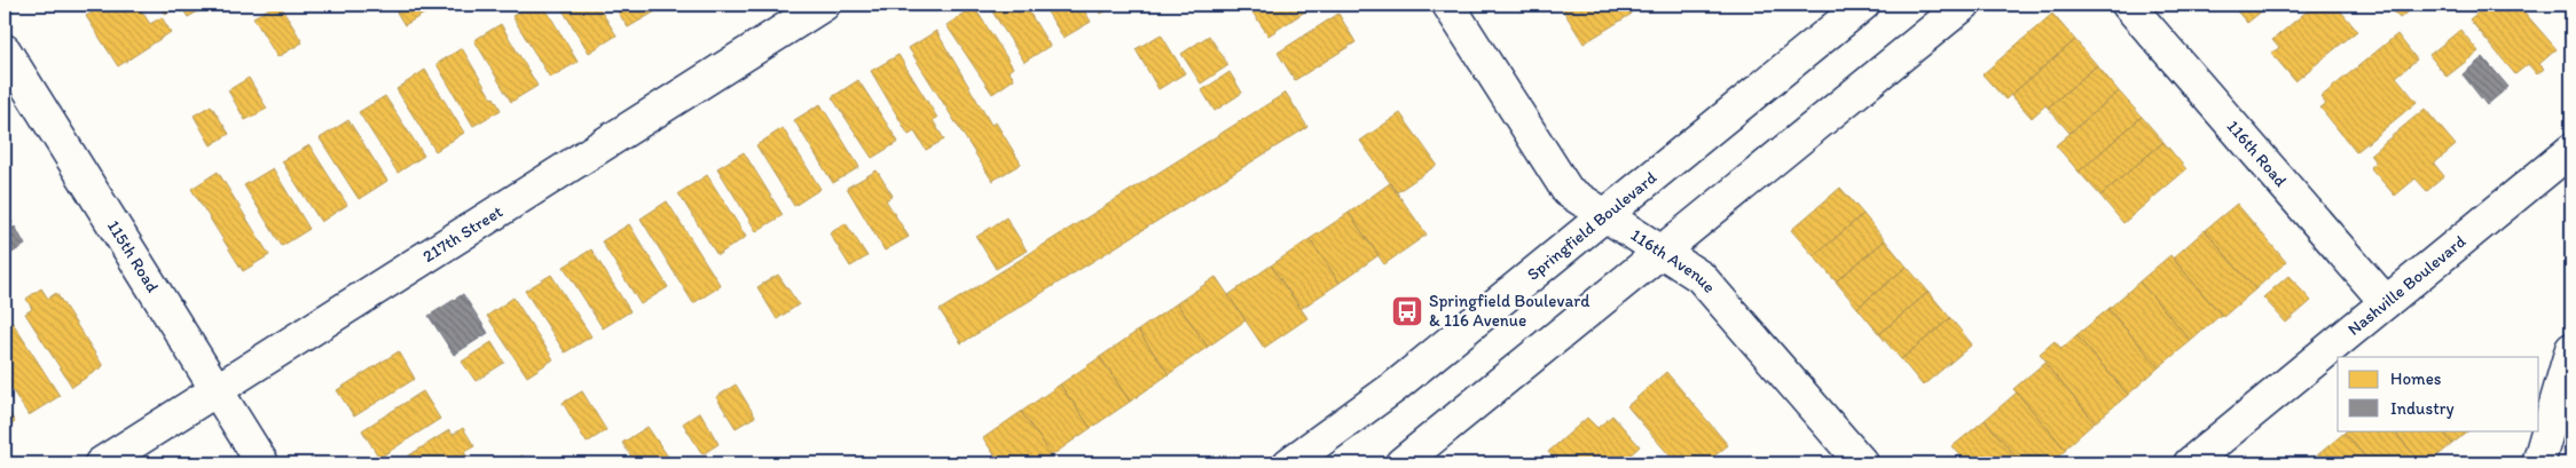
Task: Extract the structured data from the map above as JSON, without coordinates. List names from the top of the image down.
{
  "streets": {
    "street": [
      "116th Road",
      "Springfield Boulevard",
      "217th Street",
      "115th Road",
      "116th Avenue",
      "Nashville Boulevard"
    ]
  },
  "crossings": [
    ["116th Road", "Nashville Boulevard"],
    ["Springfield Boulevard", "116th Avenue"],
    ["217th Street", "115th Road"]
  ],
  "places": {
    "bus stop": ["Springfield Boulevard & 116 Avenue"]
  },
  "legend": ["Homes", "Industry"]
}
